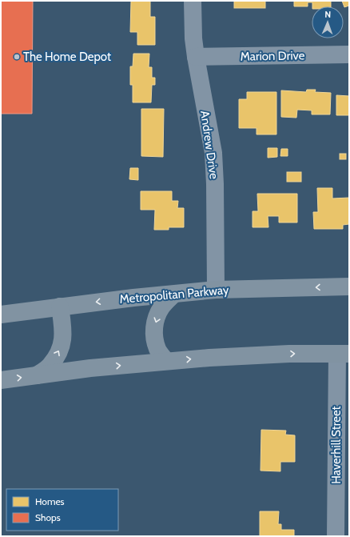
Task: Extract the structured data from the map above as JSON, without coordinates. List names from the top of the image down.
{
  "streets": {
    "main road": ["Metropolitan Parkway"],
    "street": ["Marion Drive", "Andrew Drive", "Haverhill Street"]
  },
  "crossings": [
    ["Marion Drive", "Andrew Drive"],
    ["Andrew Drive", "Metropolitan Parkway"]
  ],
  "places": ["The Home Depot"],
  "legend": ["Homes", "Shops"],
  "north": "top"
}
